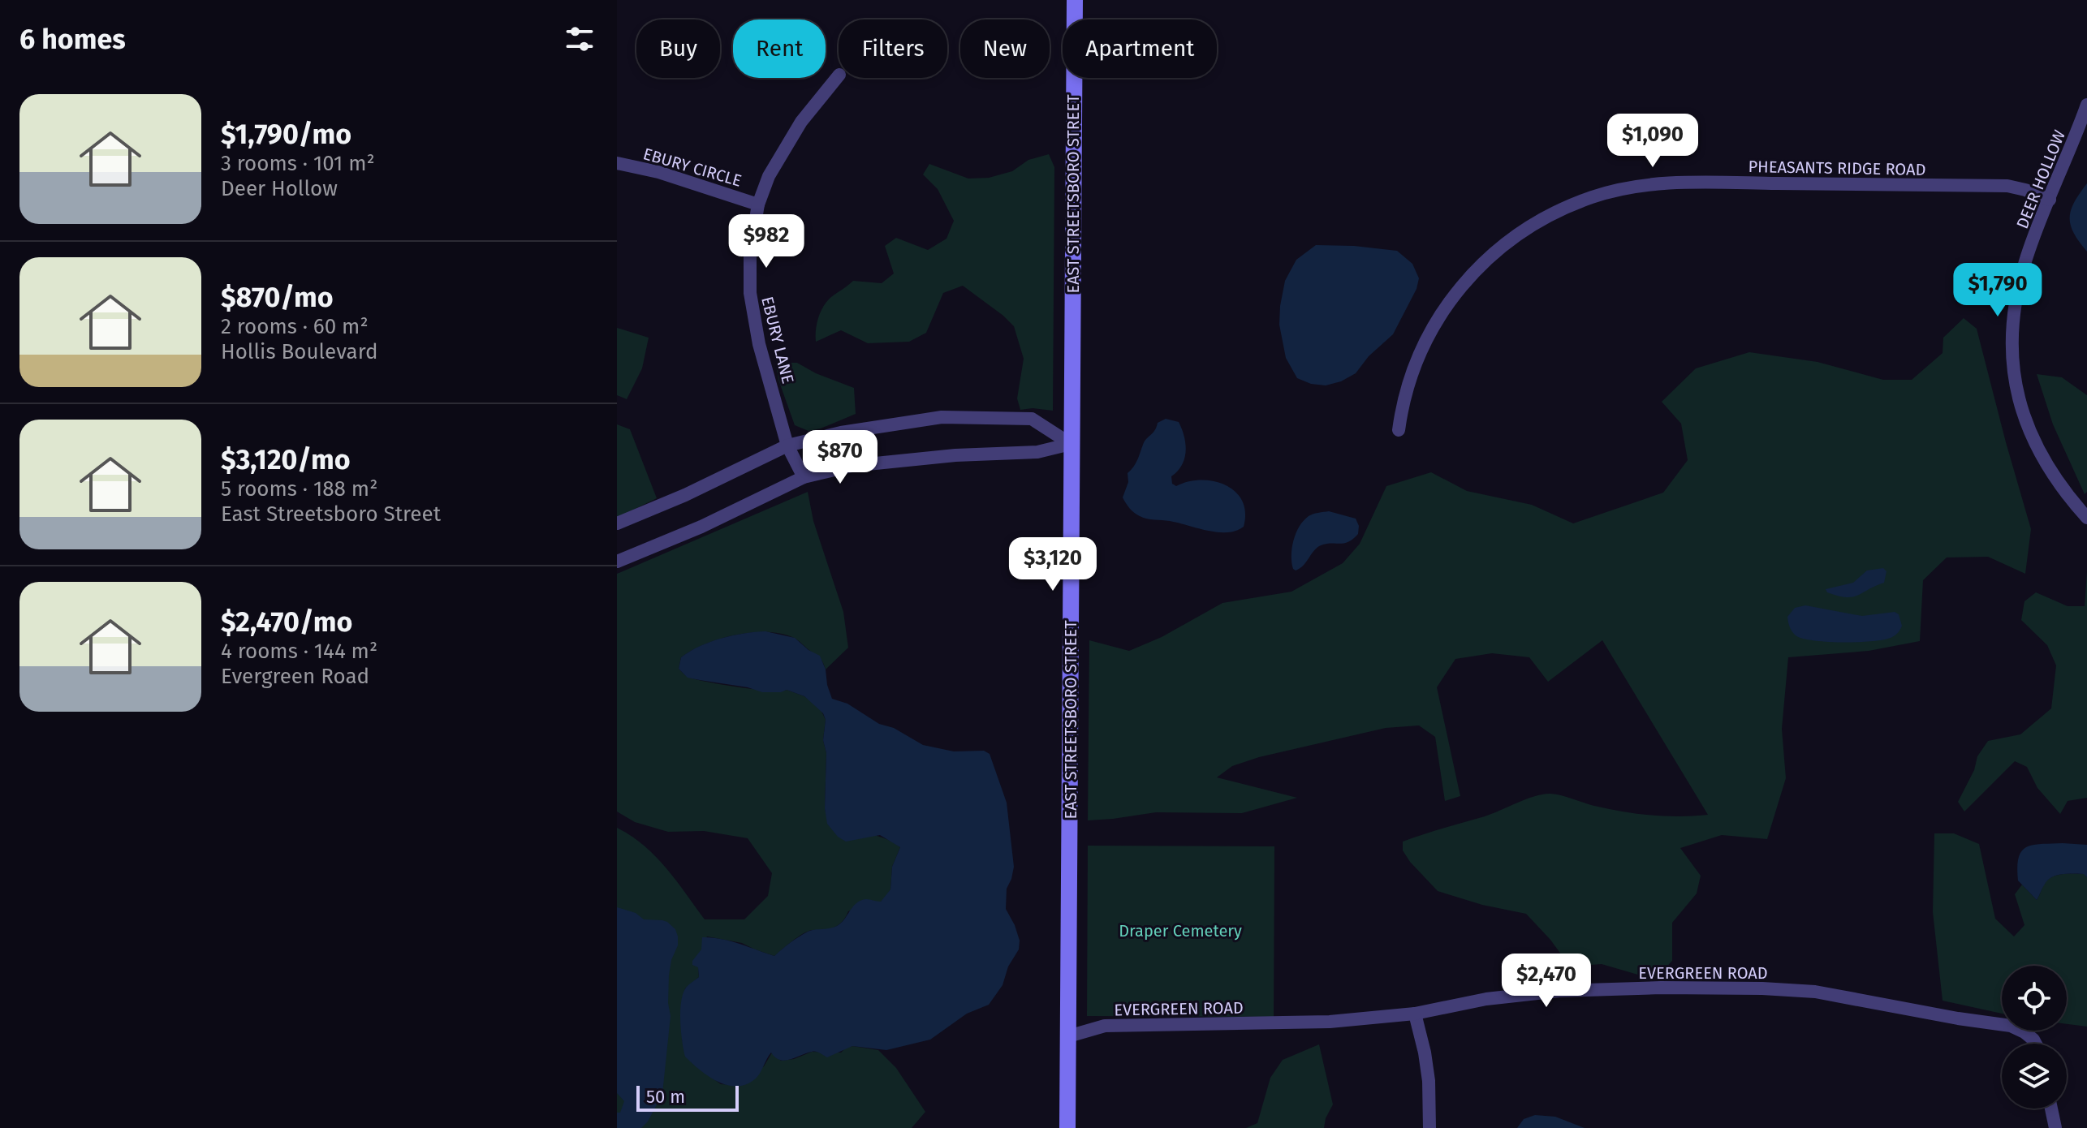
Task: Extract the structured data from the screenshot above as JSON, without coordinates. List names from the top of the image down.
{
  "streets": {
    "main road": ["EAST STREETSBORO STREET"],
    "street": [
      "EBURY CIRCLE",
      "PHEASANTS RIDGE ROAD",
      "DEER HOLLOW",
      "EBURY LANE",
      "EVERGREEN ROAD"
    ]
  },
  "crossings": [
    ["EBURY CIRCLE", "EBURY LANE"],
    ["PHEASANTS RIDGE ROAD", "DEER HOLLOW"],
    ["EAST STREETSBORO STREET", "EVERGREEN ROAD"]
  ],
  "parks": ["Draper Cemetery"],
  "scale_bar": "50 m",
  "page": {
    "heading": "6 homes",
    "chip": [
      "Buy",
      "Rent",
      "Filters",
      "New",
      "Apartment"
    ],
    "list": [
      {
        "name": "$1,790/mo",
        "note": "3 rooms · 101 m² · Deer Hollow"
      },
      {
        "name": "$870/mo",
        "note": "2 rooms · 60 m² · Hollis Boulevard"
      },
      {
        "name": "$3,120/mo",
        "note": "5 rooms · 188 m² · East Streetsboro Street"
      },
      {
        "name": "$2,470/mo",
        "note": "4 rooms · 144 m² · Evergreen Road"
      }
    ],
    "price": [
      "$1,090",
      "$982",
      "$1,790",
      "$870",
      "$3,120",
      "$2,470"
    ],
    "scale": "50 m"
  }
}
